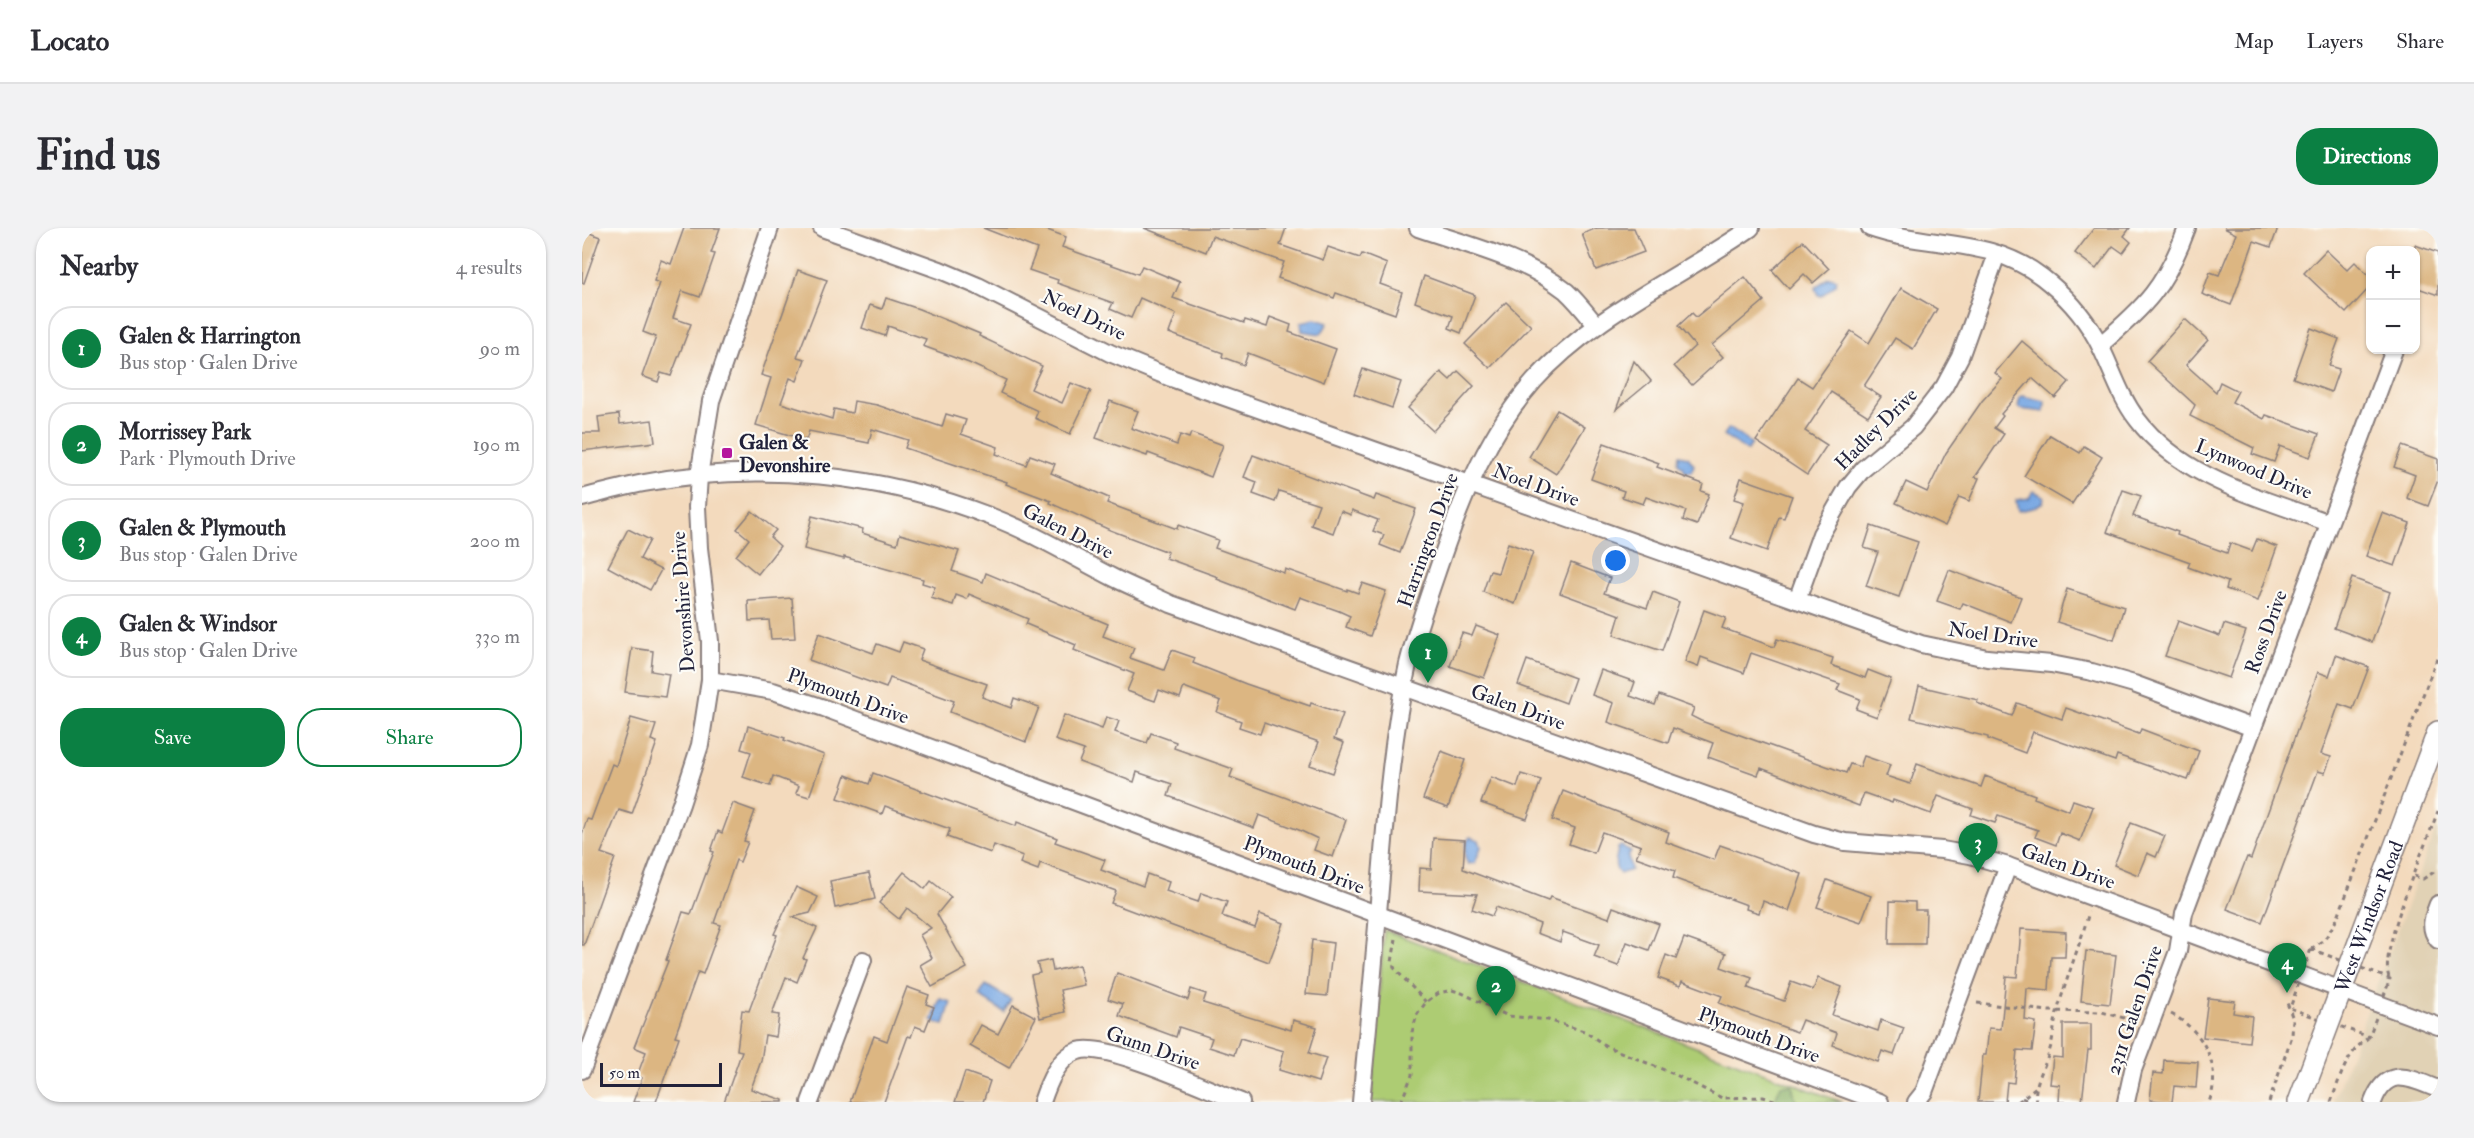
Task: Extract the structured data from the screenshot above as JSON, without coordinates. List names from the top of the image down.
{
  "streets": {
    "main road": ["West Windsor Road"],
    "street": [
      "Noel Drive",
      "Hadley Drive",
      "Lynwood Drive",
      "Galen Drive",
      "Harrington Drive",
      "Devonshire Drive",
      "Ross Drive",
      "Plymouth Drive",
      "2311 Galen Drive",
      "Gunn Drive"
    ]
  },
  "crossings": [
    ["Noel Drive", "Hadley Drive"],
    ["Noel Drive", "Harrington Drive"],
    ["Noel Drive", "Ross Drive"],
    ["Hadley Drive", "Lynwood Drive"],
    ["Lynwood Drive", "Ross Drive"],
    ["Galen Drive", "Harrington Drive"],
    ["Galen Drive", "Devonshire Drive"],
    ["Galen Drive", "Ross Drive"],
    ["Galen Drive", "West Windsor Road"],
    ["Galen Drive", "2311 Galen Drive"],
    ["Harrington Drive", "Plymouth Drive"],
    ["Devonshire Drive", "Plymouth Drive"],
    ["Ross Drive", "2311 Galen Drive"]
  ],
  "places": {
    "transit": ["Galen & Devonshire"]
  },
  "scale_bar": "50 m",
  "page": {
    "header": "Locato",
    "nav": ["Map", "Layers", "Share"],
    "buttons": [
      "Directions",
      ["Save", "Share"]
    ],
    "title": "Find us",
    "heading": ["Nearby", "4 results"],
    "map_buttons": ["+", "−"],
    "list": [
      {
        "mark": "1",
        "name": "Galen & Harrington",
        "note": "Bus stop · Galen Drive",
        "value": "90 m"
      },
      {
        "mark": "2",
        "name": "Morrissey Park",
        "note": "Park · Plymouth Drive",
        "value": "190 m"
      },
      {
        "mark": "3",
        "name": "Galen & Plymouth",
        "note": "Bus stop · Galen Drive",
        "value": "200 m"
      },
      {
        "mark": "4",
        "name": "Galen & Windsor",
        "note": "Bus stop · Galen Drive",
        "value": "330 m"
      }
    ],
    "pins": [
      "1",
      "3",
      "4",
      "2"
    ],
    "scale": "50 m"
  }
}
